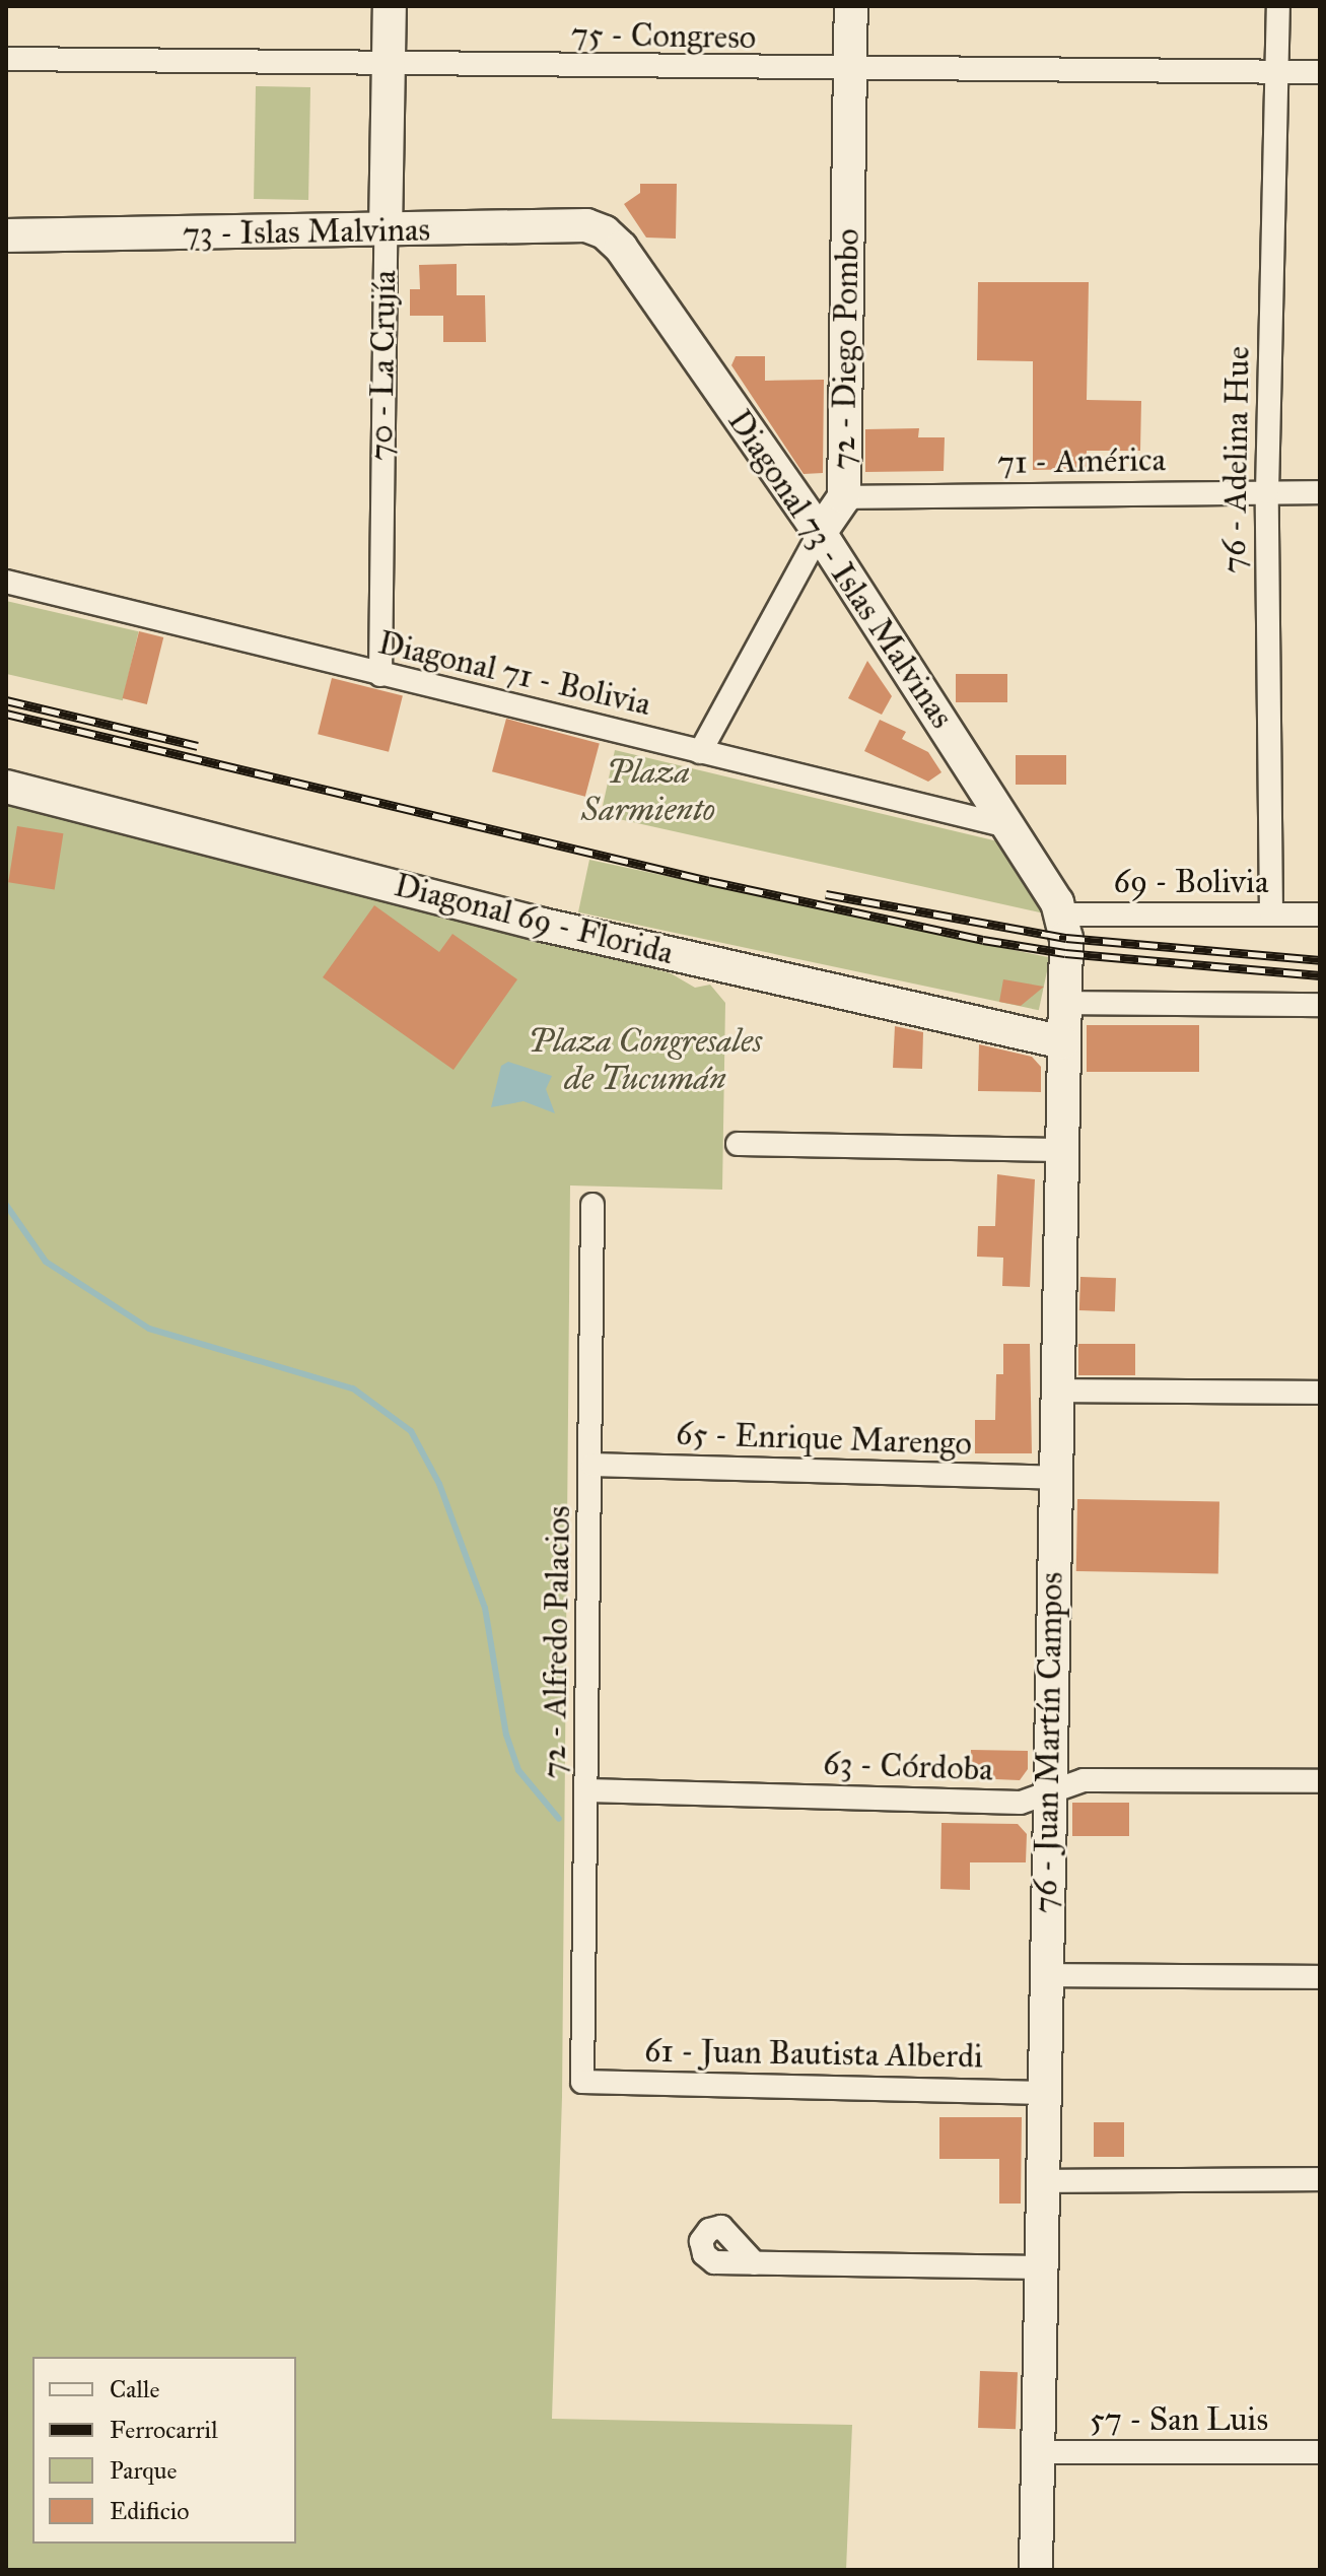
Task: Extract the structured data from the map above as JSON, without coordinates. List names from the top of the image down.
{
  "streets": {
    "main road": [
      "73 - Islas Malvinas",
      "72 - Diego Pombo",
      "70 - La Crujía",
      "Diagonal 73 - Islas Malvinas",
      "Diagonal 69 - Florida",
      "76 - Juan Martín Campos"
    ],
    "street": [
      "75 - Congreso",
      "76 - Adelina Hue",
      "71 - América",
      "Diagonal 71 - Bolivia",
      "69 - Bolivia",
      "65 - Enrique Marengo",
      "72 - Alfredo Palacios",
      "63 - Córdoba",
      "61 - Juan Bautista Alberdi",
      "57 - San Luis"
    ]
  },
  "crossings": [
    ["75 - Congreso", "72 - Diego Pombo"],
    ["75 - Congreso", "70 - La Crujía"],
    ["75 - Congreso", "76 - Adelina Hue"],
    ["73 - Islas Malvinas", "70 - La Crujía"],
    ["73 - Islas Malvinas", "Diagonal 73 - Islas Malvinas"],
    ["72 - Diego Pombo", "71 - América"],
    ["72 - Diego Pombo", "Diagonal 73 - Islas Malvinas"],
    ["72 - Diego Pombo", "Diagonal 71 - Bolivia"],
    ["70 - La Crujía", "Diagonal 71 - Bolivia"],
    ["76 - Adelina Hue", "71 - América"],
    ["76 - Adelina Hue", "69 - Bolivia"],
    ["Diagonal 73 - Islas Malvinas", "Diagonal 71 - Bolivia"],
    ["Diagonal 73 - Islas Malvinas", "69 - Bolivia"],
    ["Diagonal 73 - Islas Malvinas", "76 - Juan Martín Campos"],
    ["69 - Bolivia", "76 - Juan Martín Campos"],
    ["Diagonal 69 - Florida", "76 - Juan Martín Campos"],
    ["65 - Enrique Marengo", "72 - Alfredo Palacios"],
    ["65 - Enrique Marengo", "76 - Juan Martín Campos"],
    ["72 - Alfredo Palacios", "63 - Córdoba"],
    ["72 - Alfredo Palacios", "61 - Juan Bautista Alberdi"],
    ["76 - Juan Martín Campos", "63 - Córdoba"],
    ["76 - Juan Martín Campos", "61 - Juan Bautista Alberdi"],
    ["76 - Juan Martín Campos", "57 - San Luis"]
  ],
  "parks": ["Plaza Sarmiento", "Plaza Congresales de Tucumán"],
  "legend": [
    "Calle",
    "Ferrocarril",
    "Parque",
    "Edificio"
  ]
}
